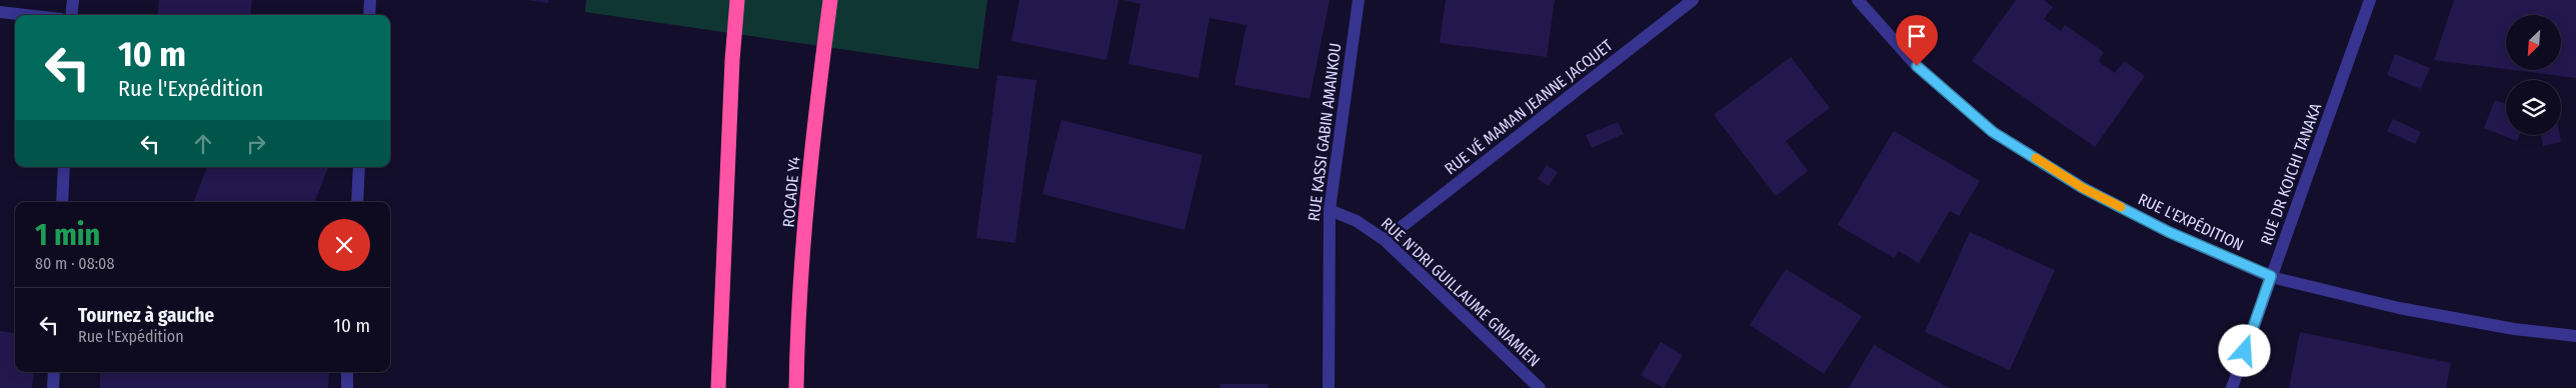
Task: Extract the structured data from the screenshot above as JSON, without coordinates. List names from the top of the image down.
{
  "streets": {
    "highway": ["ROCADE Y4"],
    "street": [
      "RUE VÉ MAMAN JEANNE JACQUET",
      "RUE KASSI GABIN AMANKOU",
      "RUE DR KOICHI TANAKA",
      "RUE L'EXPÉDITION",
      "RUE N'DRI GUILLAUME GNIAMIEN"
    ]
  },
  "crossings": [
    ["RUE VÉ MAMAN JEANNE JACQUET", "RUE N'DRI GUILLAUME GNIAMIEN"],
    ["RUE KASSI GABIN AMANKOU", "RUE N'DRI GUILLAUME GNIAMIEN"],
    ["RUE DR KOICHI TANAKA", "RUE L'EXPÉDITION"]
  ],
  "north": "bottom left",
  "page": {
    "turn": ["10 m", "Rue l'Expédition"],
    "heading": ["1 min", "80 m · 08:08"],
    "list": [
      {
        "name": "Tournez à gauche",
        "note": "Rue l'Expédition",
        "value": "10 m"
      }
    ]
  }
}
